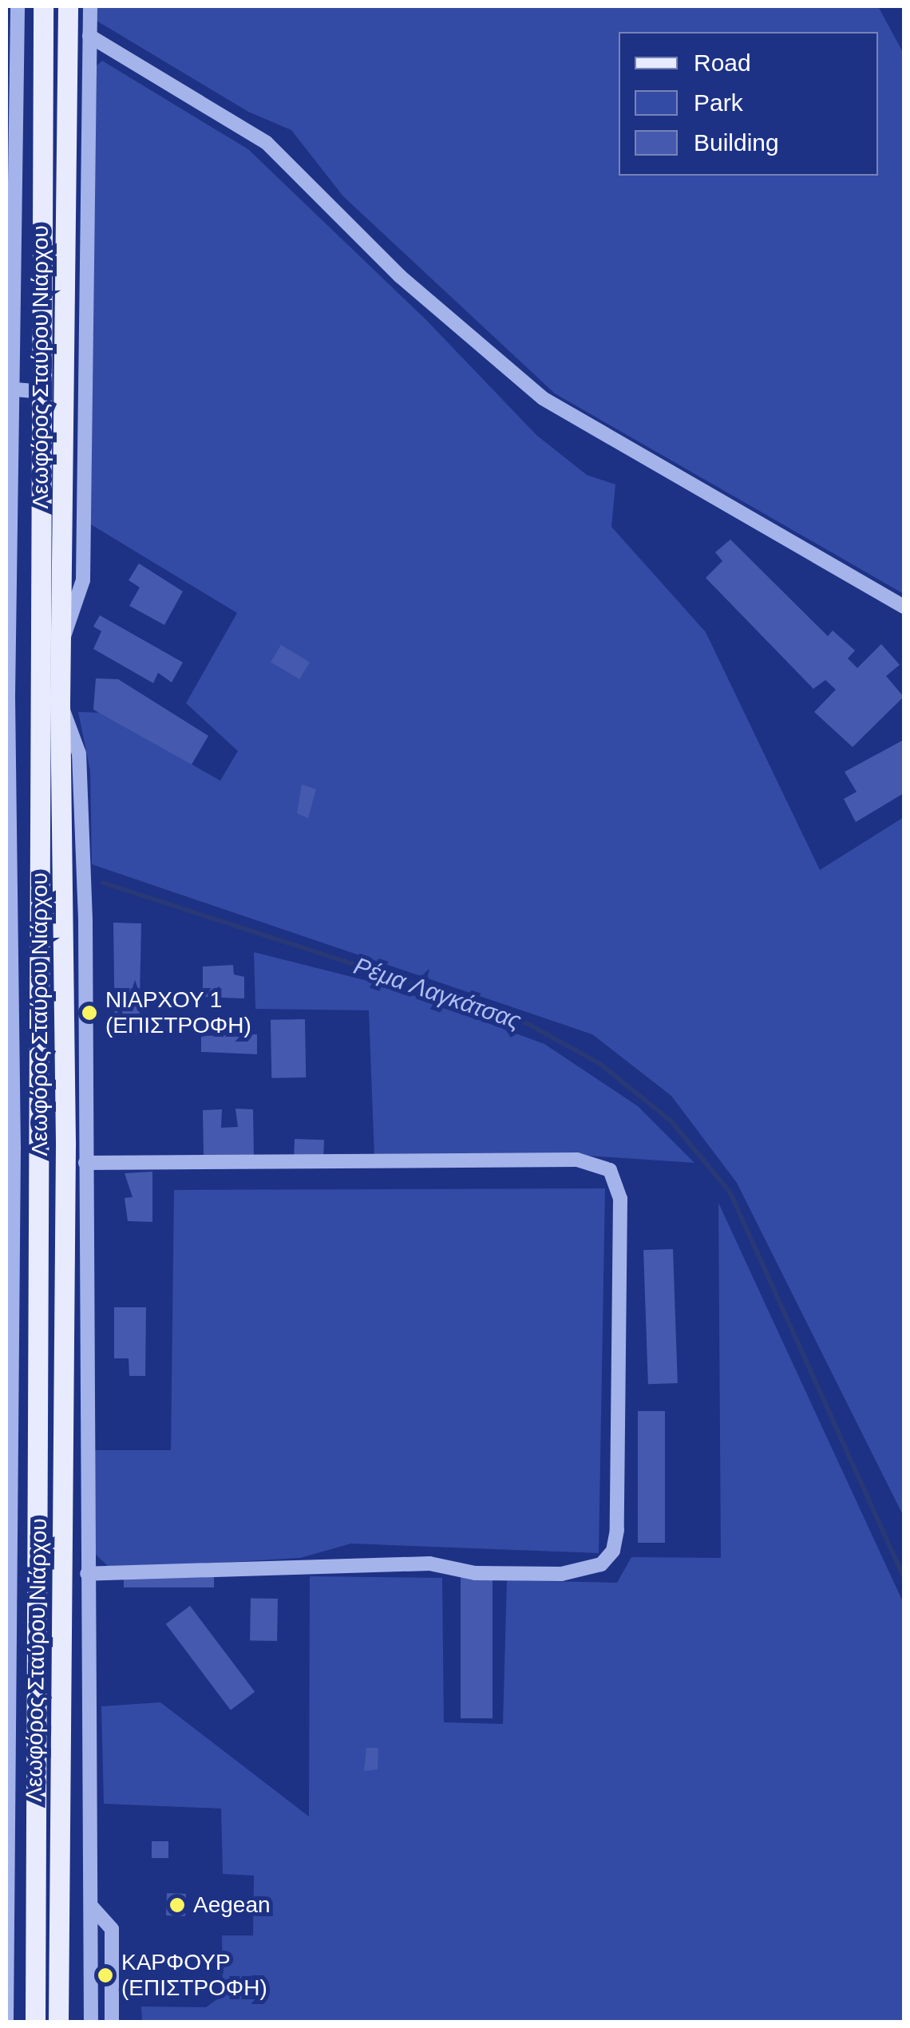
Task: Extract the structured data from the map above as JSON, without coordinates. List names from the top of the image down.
{
  "streets": {
    "main road": ["Λεωφόρος Σταύρου Νιάρχου"]
  },
  "water": ["Ρέμα Λαγκάτσας"],
  "places": ["ΝΙΑΡΧΟΥ 1 (ΕΠΙΣΤΡΟΦΗ)", "Aegean", "ΚΑΡΦΟΥΡ (ΕΠΙΣΤΡΟΦΗ)"],
  "legend": ["Road", "Park", "Building"]
}
